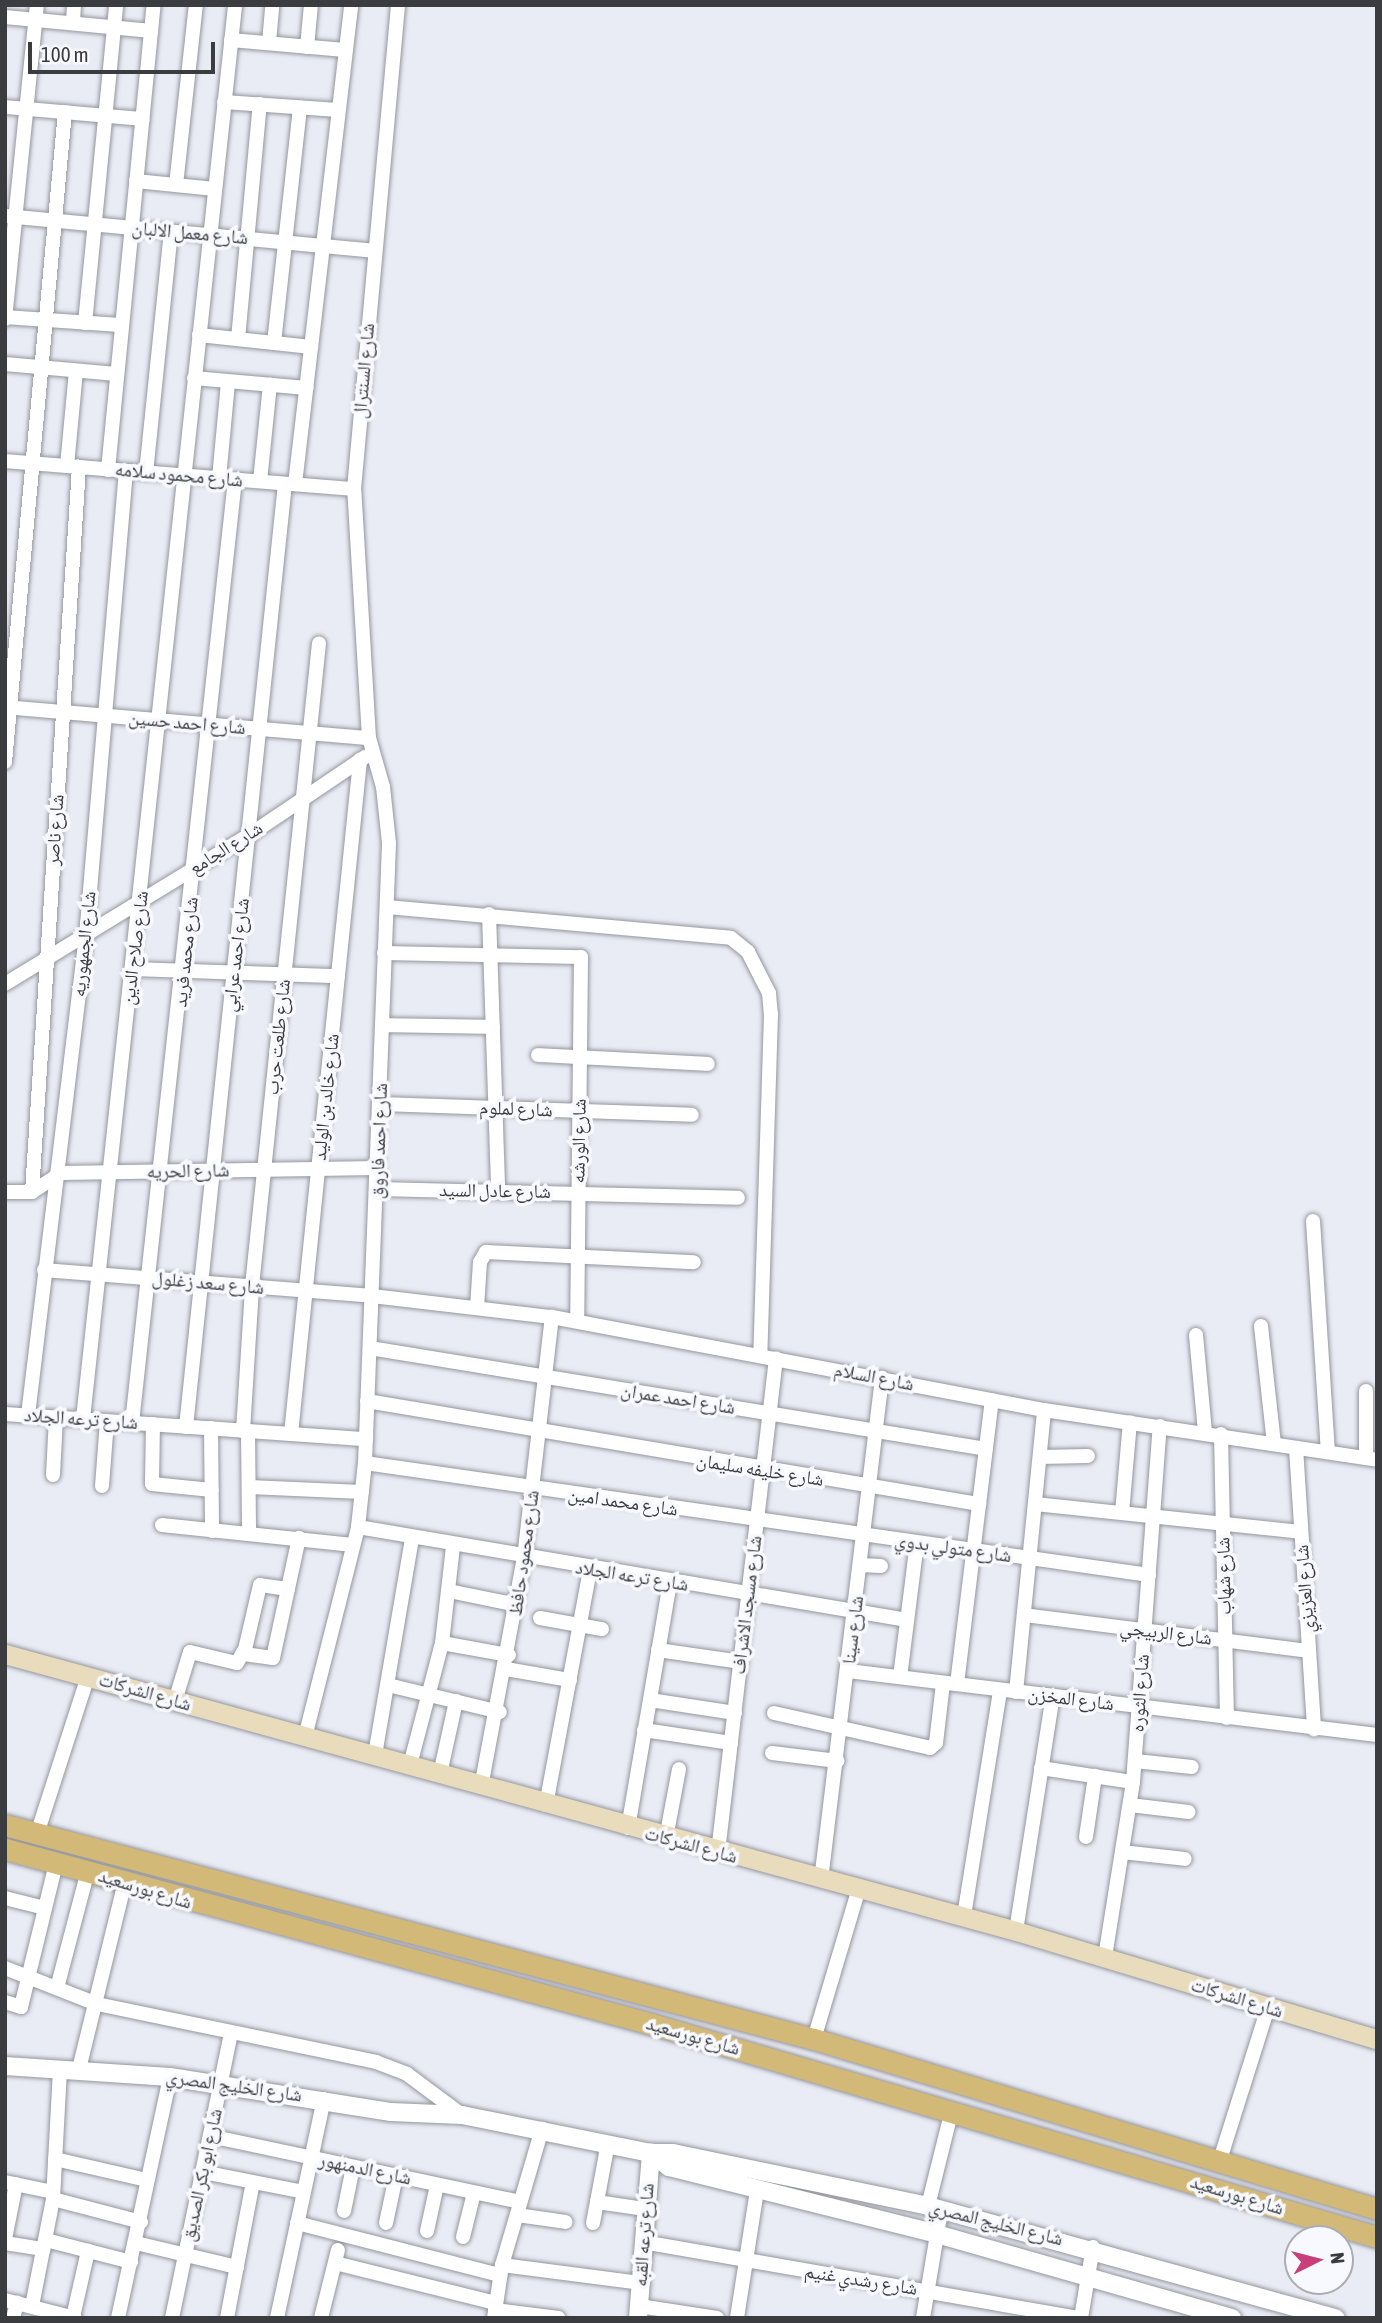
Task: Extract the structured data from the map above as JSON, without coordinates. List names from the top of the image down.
{
  "streets": {
    "main road": ["شارع الشركات", "شارع بورسعيد"],
    "street": [
      "شارع معمل الالبان",
      "شارع السنترال",
      "شارع محمود سلامه",
      "شارع احمد حسين",
      "شارع ناصر",
      "شارع الجامع",
      "شارع الجمهوريه",
      "شارع صلاح الدين",
      "شارع محمد فريد",
      "شارع احمد عرابي",
      "شارع طلعت حرب",
      "شارع خالد بن الوليد",
      "شارع لملوم",
      "شارع احمد فاروق",
      "شارع الورشه",
      "شارع الحريه",
      "شارع عادل السيد",
      "شارع سعد زغلول",
      "شارع السلام",
      "شارع احمد عمران",
      "شارع ترعه الجلاد",
      "شارع خليفه سليمان",
      "شارع محمد امين",
      "شارع متولي بدوي",
      "شارع محمود حافظ",
      "شارع شهاب",
      "شارع العزيزي",
      "شارع مسجد الاشراف",
      "شارع سينا",
      "شارع الربيجي",
      "شارع الثوره",
      "شارع المخزن",
      "شارع الخليج المصري",
      "شارع الدمنهور",
      "شارع ابو بكر الصديق",
      "شارع ترعه القبه",
      "شارع رشدي غنيم"
    ]
  },
  "crossings": [
    ["شارع معمل الالبان", "شارع السنترال"],
    ["شارع معمل الالبان", "شارع صلاح الدين"],
    ["شارع معمل الالبان", "شارع احمد عرابي"],
    ["شارع السنترال", "شارع محمود سلامه"],
    ["شارع السنترال", "شارع احمد حسين"],
    ["شارع السنترال", "شارع الجامع"],
    ["شارع السنترال", "شارع احمد فاروق"],
    ["شارع محمود سلامه", "شارع ناصر"],
    ["شارع محمود سلامه", "شارع الجمهوريه"],
    ["شارع محمود سلامه", "شارع صلاح الدين"],
    ["شارع محمود سلامه", "شارع محمد فريد"],
    ["شارع محمود سلامه", "شارع احمد عرابي"],
    ["شارع احمد حسين", "شارع ناصر"],
    ["شارع احمد حسين", "شارع الجامع"],
    ["شارع احمد حسين", "شارع الجمهوريه"],
    ["شارع احمد حسين", "شارع صلاح الدين"],
    ["شارع احمد حسين", "شارع محمد فريد"],
    ["شارع احمد حسين", "شارع احمد عرابي"],
    ["شارع احمد حسين", "شارع طلعت حرب"],
    ["شارع احمد حسين", "شارع احمد فاروق"],
    ["شارع ناصر", "شارع الجامع"],
    ["شارع الجامع", "شارع الجمهوريه"],
    ["شارع الجامع", "شارع صلاح الدين"],
    ["شارع الجامع", "شارع محمد فريد"],
    ["شارع الجامع", "شارع احمد عرابي"],
    ["شارع الجامع", "شارع طلعت حرب"],
    ["شارع الجامع", "شارع خالد بن الوليد"],
    ["شارع الجامع", "شارع احمد فاروق"],
    ["شارع الجمهوريه", "شارع الحريه"],
    ["شارع الجمهوريه", "شارع سعد زغلول"],
    ["شارع الجمهوريه", "شارع ترعه الجلاد"],
    ["شارع صلاح الدين", "شارع الحريه"],
    ["شارع صلاح الدين", "شارع سعد زغلول"],
    ["شارع صلاح الدين", "شارع ترعه الجلاد"],
    ["شارع محمد فريد", "شارع الحريه"],
    ["شارع محمد فريد", "شارع سعد زغلول"],
    ["شارع محمد فريد", "شارع ترعه الجلاد"],
    ["شارع احمد عرابي", "شارع الحريه"],
    ["شارع احمد عرابي", "شارع سعد زغلول"],
    ["شارع احمد عرابي", "شارع ترعه الجلاد"],
    ["شارع طلعت حرب", "شارع الحريه"],
    ["شارع طلعت حرب", "شارع سعد زغلول"],
    ["شارع طلعت حرب", "شارع ترعه الجلاد"],
    ["شارع خالد بن الوليد", "شارع الحريه"],
    ["شارع خالد بن الوليد", "شارع سعد زغلول"],
    ["شارع خالد بن الوليد", "شارع ترعه الجلاد"],
    ["شارع لملوم", "شارع احمد فاروق"],
    ["شارع لملوم", "شارع الورشه"],
    ["شارع احمد فاروق", "شارع الحريه"],
    ["شارع احمد فاروق", "شارع عادل السيد"],
    ["شارع احمد فاروق", "شارع سعد زغلول"],
    ["شارع احمد فاروق", "شارع السلام"],
    ["شارع احمد فاروق", "شارع احمد عمران"],
    ["شارع احمد فاروق", "شارع ترعه الجلاد"],
    ["شارع احمد فاروق", "شارع خليفه سليمان"],
    ["شارع احمد فاروق", "شارع محمد امين"],
    ["شارع احمد فاروق", "شارع الشركات"],
    ["شارع الورشه", "شارع عادل السيد"],
    ["شارع الورشه", "شارع السلام"],
    ["شارع سعد زغلول", "شارع السلام"],
    ["شارع السلام", "شارع محمود حافظ"],
    ["شارع السلام", "شارع شهاب"],
    ["شارع السلام", "شارع العزيزي"],
    ["شارع السلام", "شارع مسجد الاشراف"],
    ["شارع السلام", "شارع سينا"],
    ["شارع السلام", "شارع الثوره"],
    ["شارع احمد عمران", "شارع محمود حافظ"],
    ["شارع احمد عمران", "شارع مسجد الاشراف"],
    ["شارع احمد عمران", "شارع سينا"],
    ["شارع ترعه الجلاد", "شارع محمود حافظ"],
    ["شارع ترعه الجلاد", "شارع مسجد الاشراف"],
    ["شارع ترعه الجلاد", "شارع سينا"],
    ["شارع خليفه سليمان", "شارع محمود حافظ"],
    ["شارع خليفه سليمان", "شارع مسجد الاشراف"],
    ["شارع خليفه سليمان", "شارع سينا"],
    ["شارع محمد امين", "شارع متولي بدوي"],
    ["شارع محمد امين", "شارع محمود حافظ"],
    ["شارع محمد امين", "شارع مسجد الاشراف"],
    ["شارع متولي بدوي", "شارع مسجد الاشراف"],
    ["شارع متولي بدوي", "شارع سينا"],
    ["شارع متولي بدوي", "شارع الثوره"],
    ["شارع محمود حافظ", "شارع الشركات"],
    ["شارع شهاب", "شارع الربيجي"],
    ["شارع شهاب", "شارع المخزن"],
    ["شارع العزيزي", "شارع الربيجي"],
    ["شارع العزيزي", "شارع المخزن"],
    ["شارع مسجد الاشراف", "شارع الشركات"],
    ["شارع سينا", "شارع الشركات"],
    ["شارع سينا", "شارع المخزن"],
    ["شارع الربيجي", "شارع الثوره"],
    ["شارع الشركات", "شارع الثوره"],
    ["شارع الثوره", "شارع المخزن"],
    ["شارع الخليج المصري", "شارع ابو بكر الصديق"],
    ["شارع الخليج المصري", "شارع ترعه القبه"],
    ["شارع الدمنهور", "شارع ابو بكر الصديق"],
    ["شارع ترعه القبه", "شارع رشدي غنيم"]
  ],
  "scale_bar": "100 m",
  "north": "right"
}
